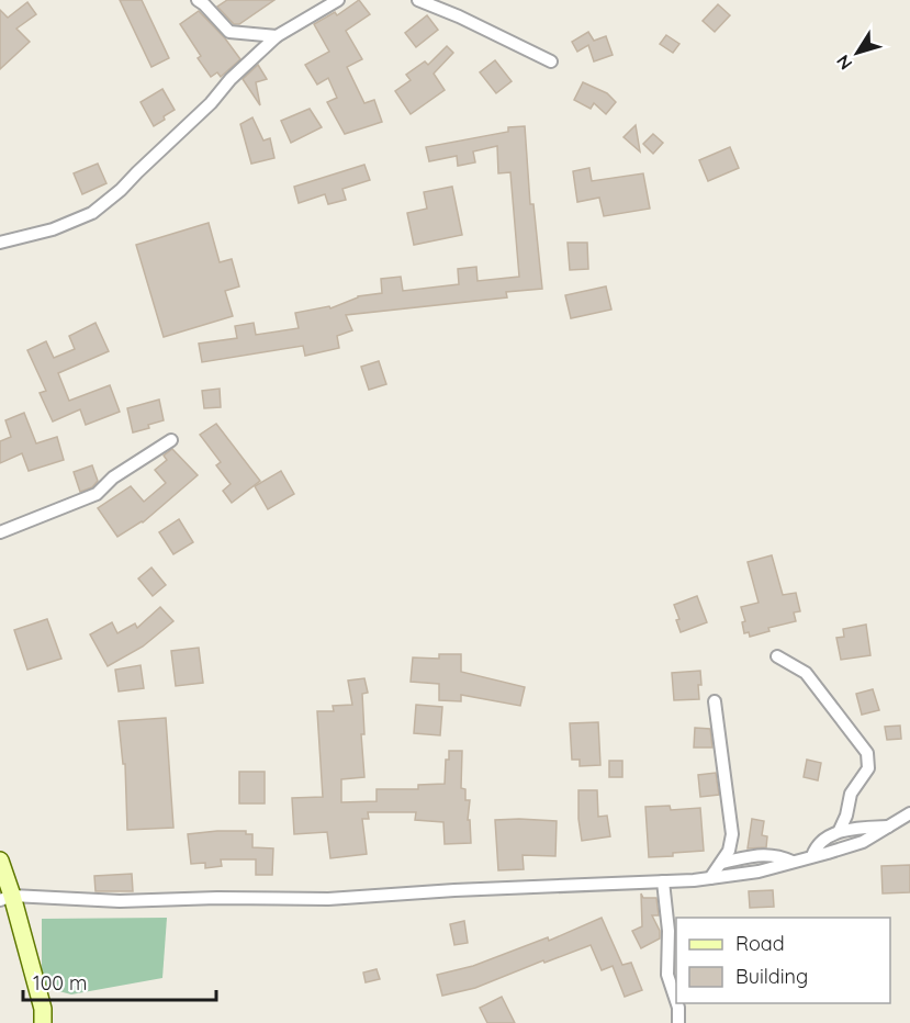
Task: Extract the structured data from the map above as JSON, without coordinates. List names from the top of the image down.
{
  "legend": ["Road", "Building"],
  "scale_bar": "100 m",
  "north": "bottom left"
}
